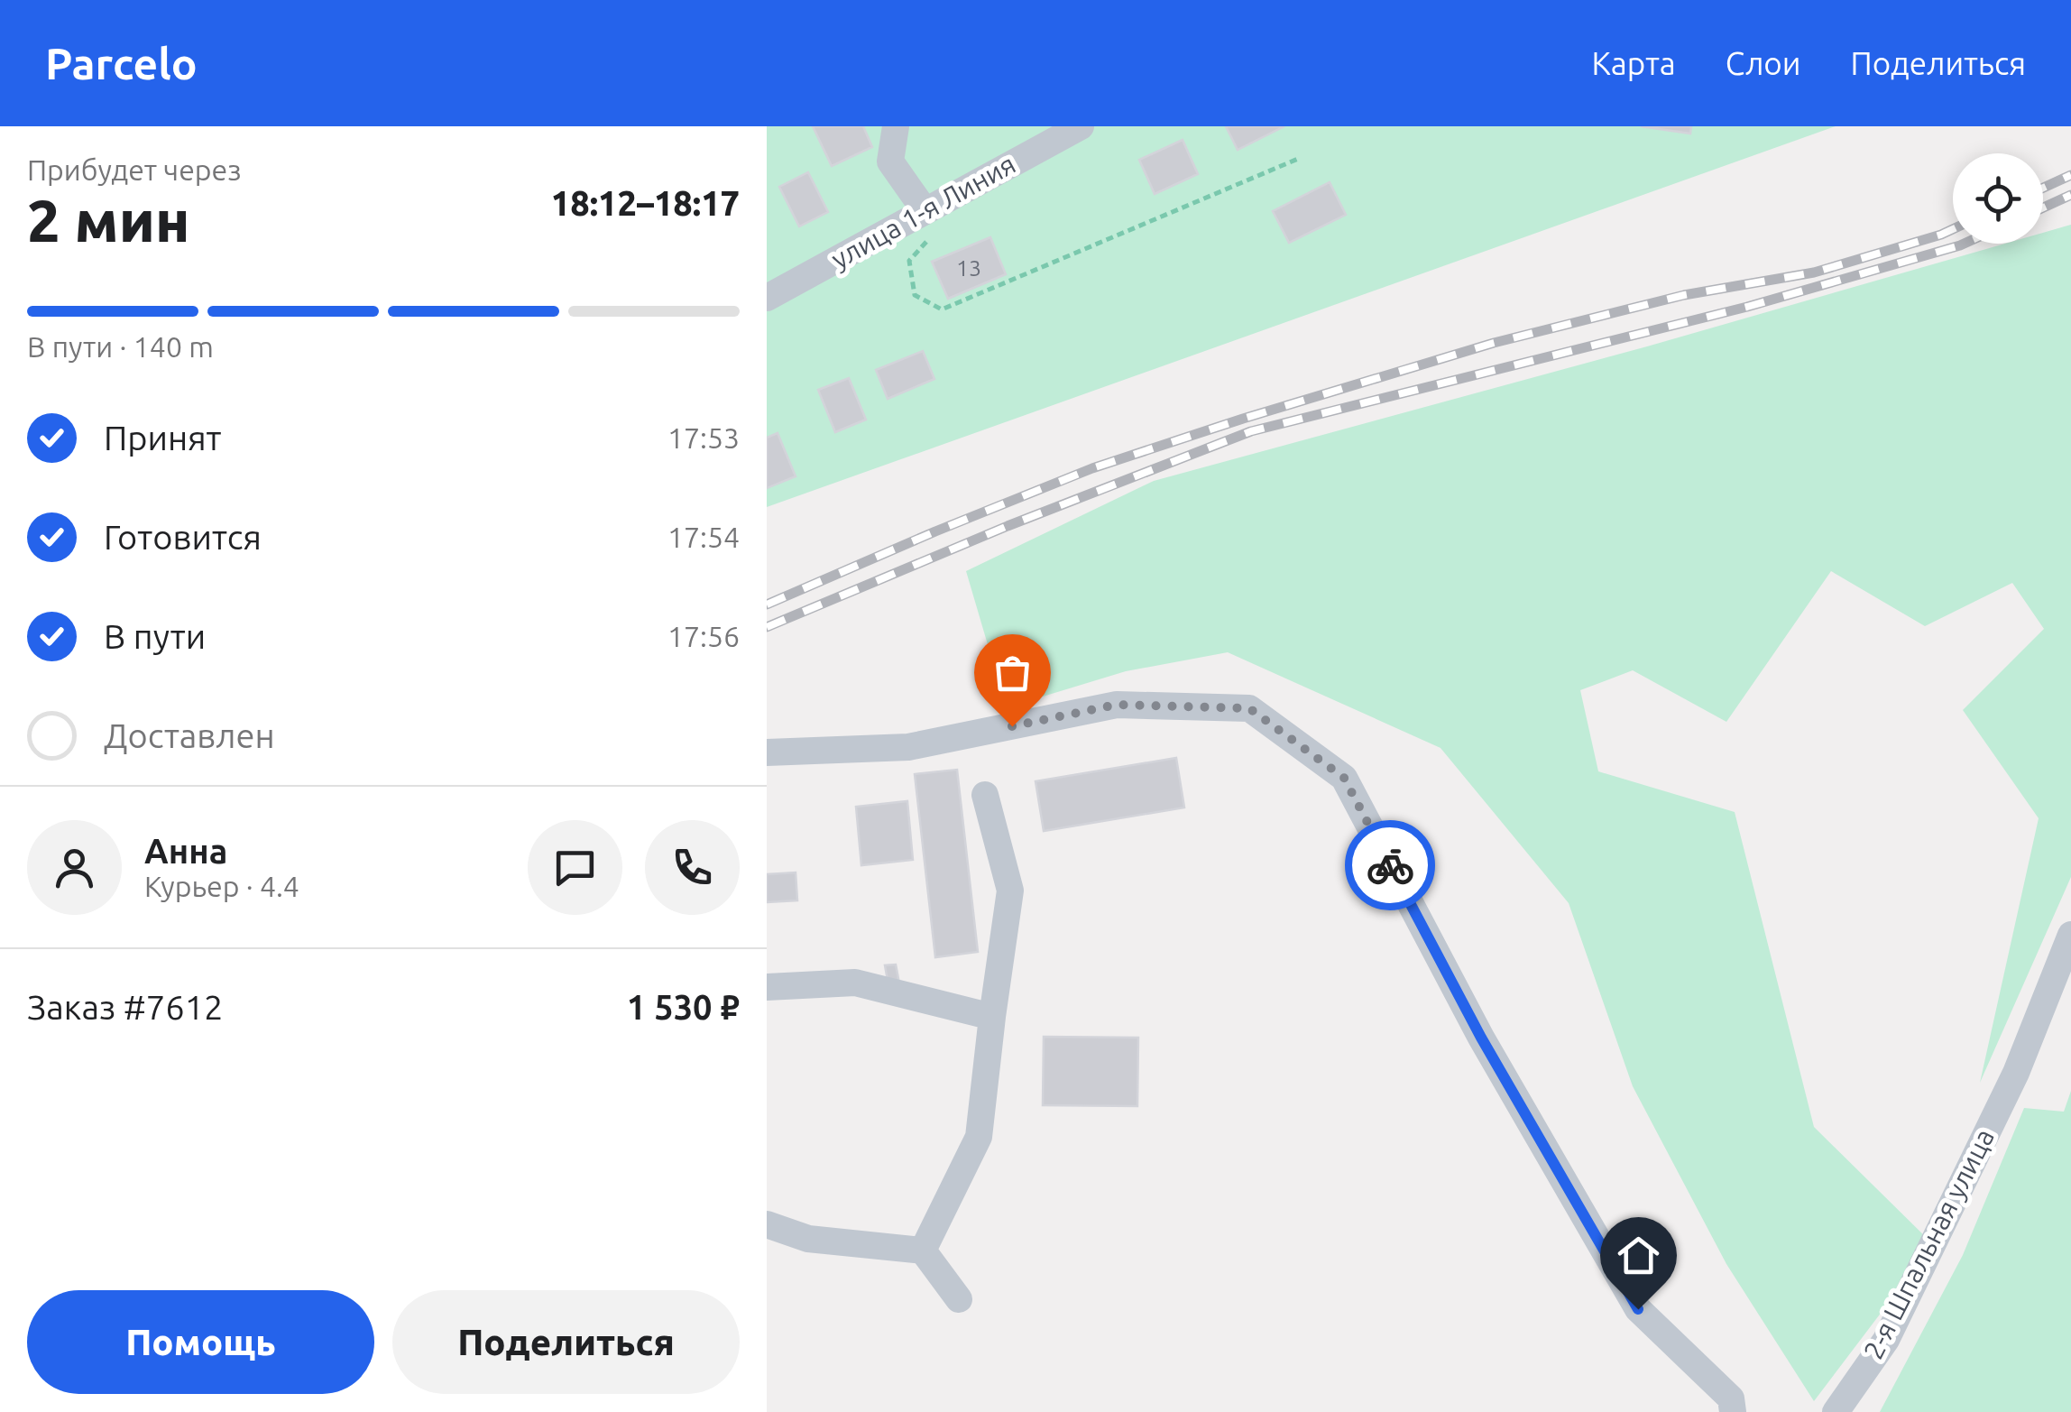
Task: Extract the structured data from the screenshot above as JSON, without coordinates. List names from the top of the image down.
{
  "streets": {
    "street": ["улица 1-я Линия", "2-я Шпальная улица"]
  },
  "house_numbers": ["13"],
  "page": {
    "header": "Parcelo",
    "nav": ["Карта", "Слои", "Поделиться"],
    "heading": ["2 мин", "Прибудет через", "18:12–18:17"],
    "panel": [
      "Анна",
      "Курьер · 4.4",
      "Заказ #7612",
      "1 530 ₽"
    ],
    "bar": "В пути · 140 m",
    "list": [
      ["Принят", "17:53"],
      ["Готовится", "17:54"],
      ["В пути", "17:56"],
      "Доставлен"
    ],
    "buttons": ["Помощь", "Поделиться"]
  }
}
